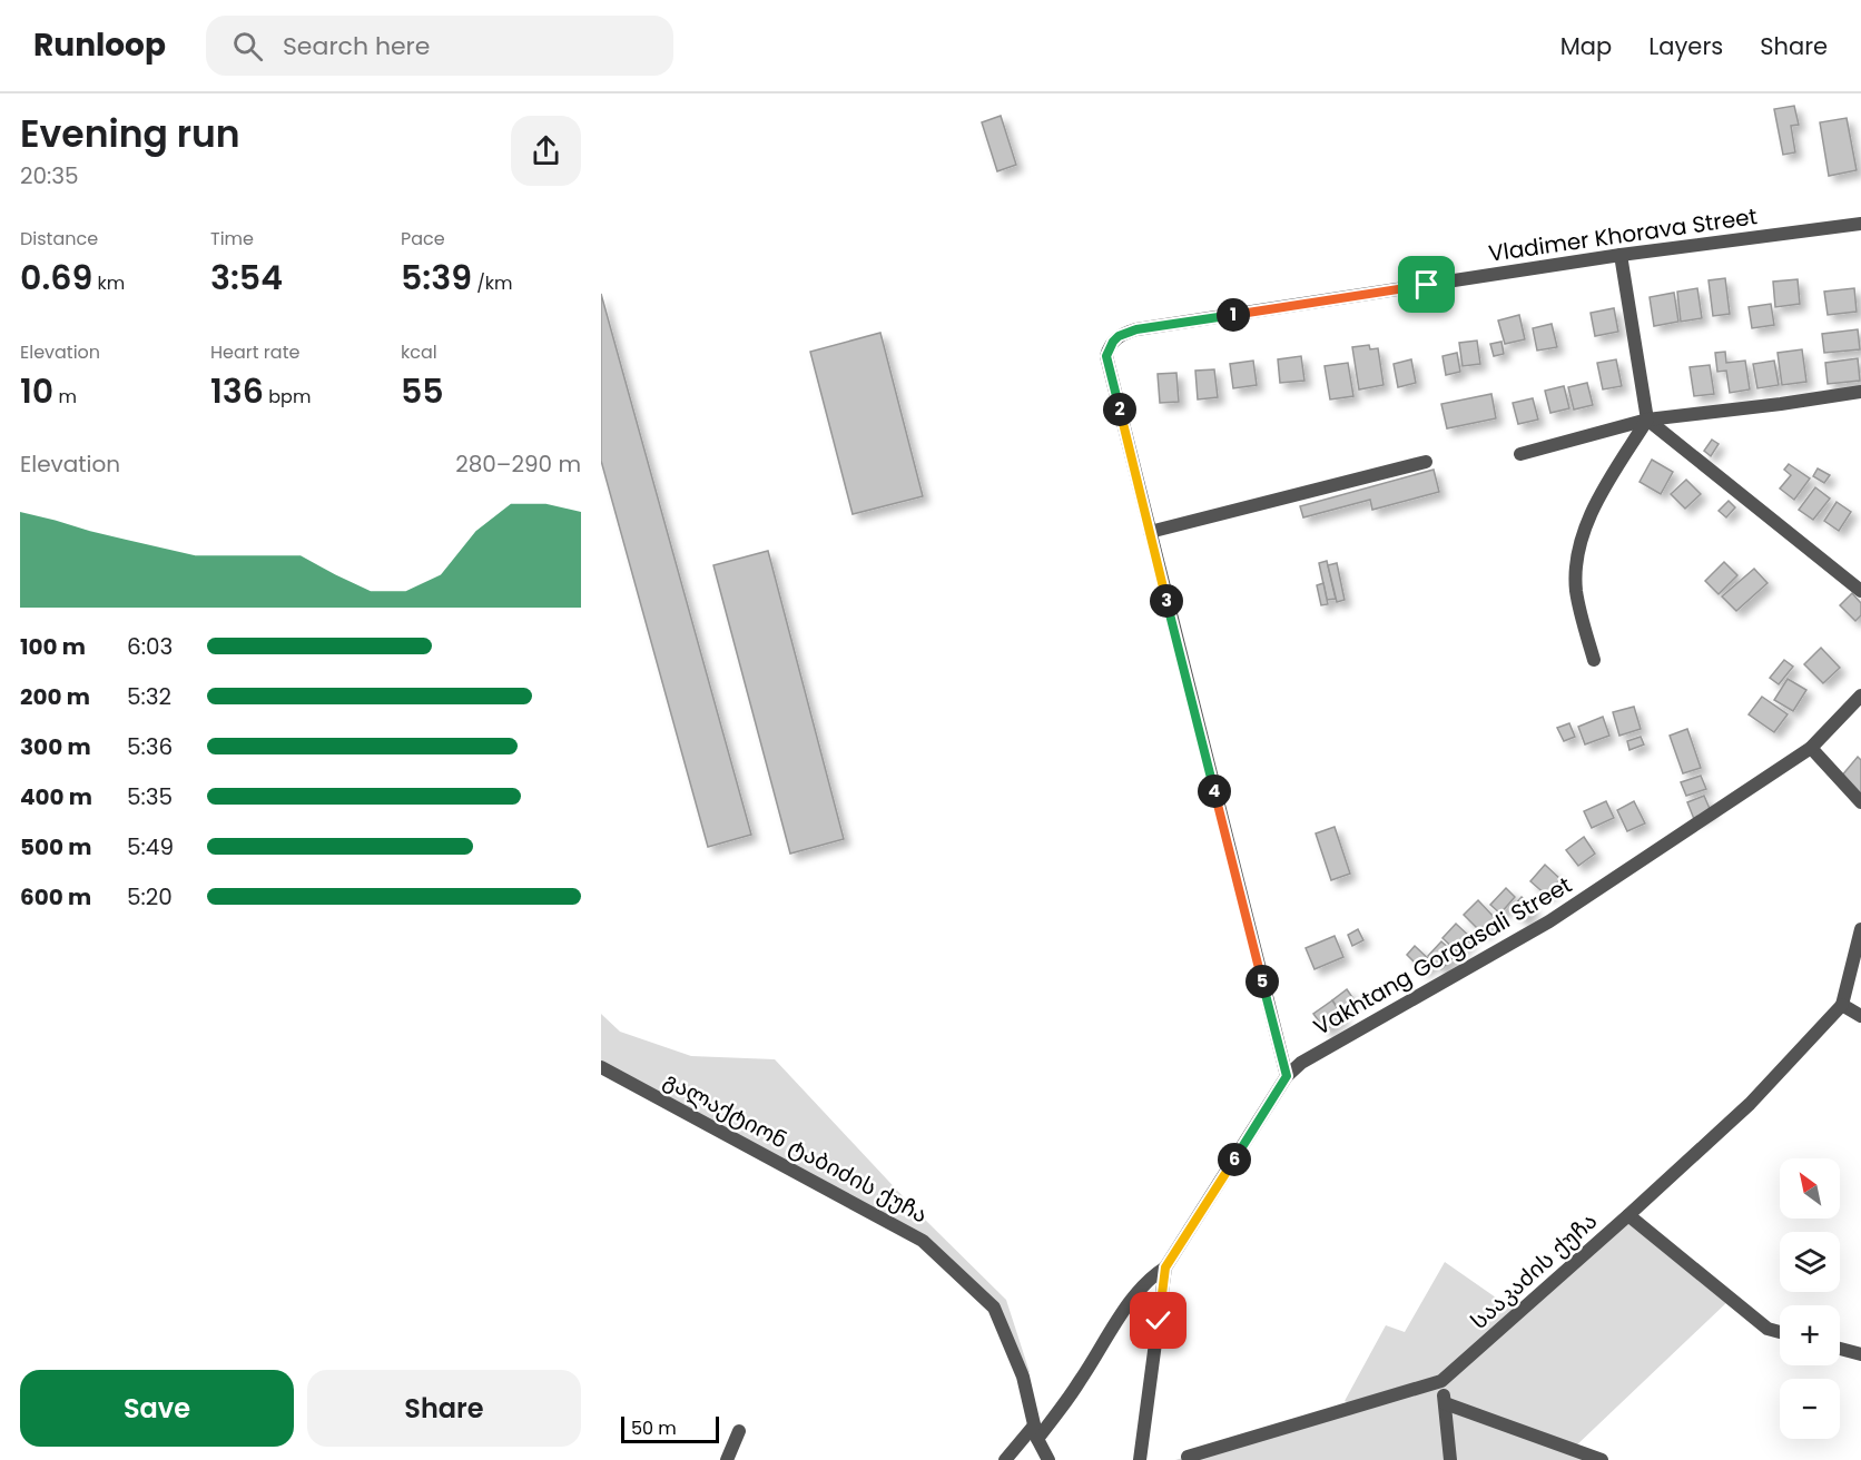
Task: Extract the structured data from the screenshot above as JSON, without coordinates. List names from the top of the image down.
{
  "streets": {
    "street": [
      "Vladimer Khorava Street",
      "Vakhtang Gorgasali Street",
      "გალაქტიონ ტაბიძის ქუჩა",
      "სააკაძის ქუჩა"
    ]
  },
  "crossings": [
    ["Vladimer Khorava Street", "Vakhtang Gorgasali Street"]
  ],
  "scale_bar": "50 m",
  "north": "top left",
  "page": {
    "header": "Runloop",
    "search": "Search here",
    "nav": ["Map", "Layers", "Share"],
    "heading": ["Evening run", "20:35"],
    "stats": [
      ["Distance", "0.69 km"],
      ["Time", "3:54"],
      ["Pace", "5:39 /km"],
      ["Elevation", "10 m"],
      ["Heart rate", "136 bpm"],
      ["kcal", "55"]
    ],
    "pins": [
      "1",
      "2",
      "3",
      "4",
      "5",
      "6"
    ],
    "chart": ["Elevation", "280–290 m"],
    "list": [
      {
        "name": "100 m",
        "note": "6:03"
      },
      {
        "name": "200 m",
        "note": "5:32"
      },
      {
        "name": "300 m",
        "note": "5:36"
      },
      {
        "name": "400 m",
        "note": "5:35"
      },
      {
        "name": "500 m",
        "note": "5:49"
      },
      {
        "name": "600 m",
        "note": "5:20"
      }
    ],
    "map_buttons": ["+", "−"],
    "buttons": ["Save", "Share"],
    "scale": "50 m"
  }
}
